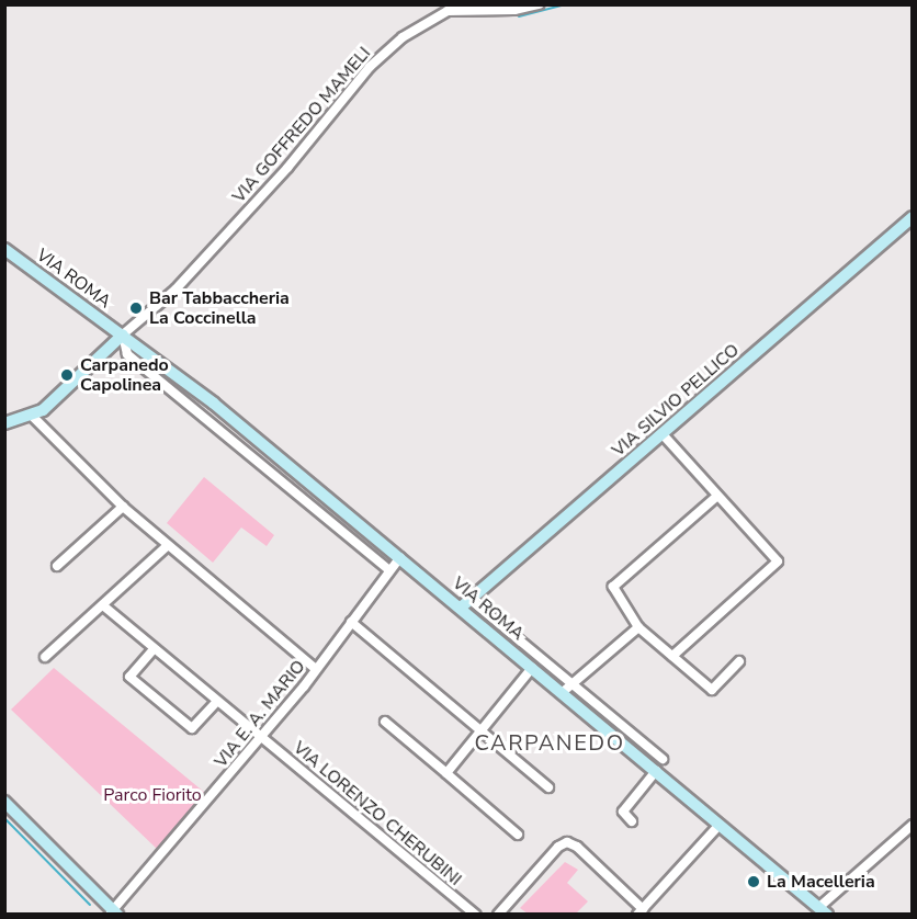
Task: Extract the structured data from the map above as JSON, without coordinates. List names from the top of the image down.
{
  "streets": {
    "main road": ["VIA ROMA", "VIA SILVIO PELLICO"],
    "street": ["VIA GOFFREDO MAMELI", "VIA E. A. MARIO", "VIA LORENZO CHERUBINI"]
  },
  "crossings": [
    ["VIA GOFFREDO MAMELI", "VIA ROMA"],
    ["VIA ROMA", "VIA SILVIO PELLICO"],
    ["VIA ROMA", "VIA E. A. MARIO"],
    ["VIA E. A. MARIO", "VIA LORENZO CHERUBINI"]
  ],
  "districts": ["CARPANEDO"],
  "parks": ["Parco Fiorito"],
  "places": ["Bar Tabbaccheria La Coccinella", "Carpanedo Capolinea", "La Macelleria"]
}
